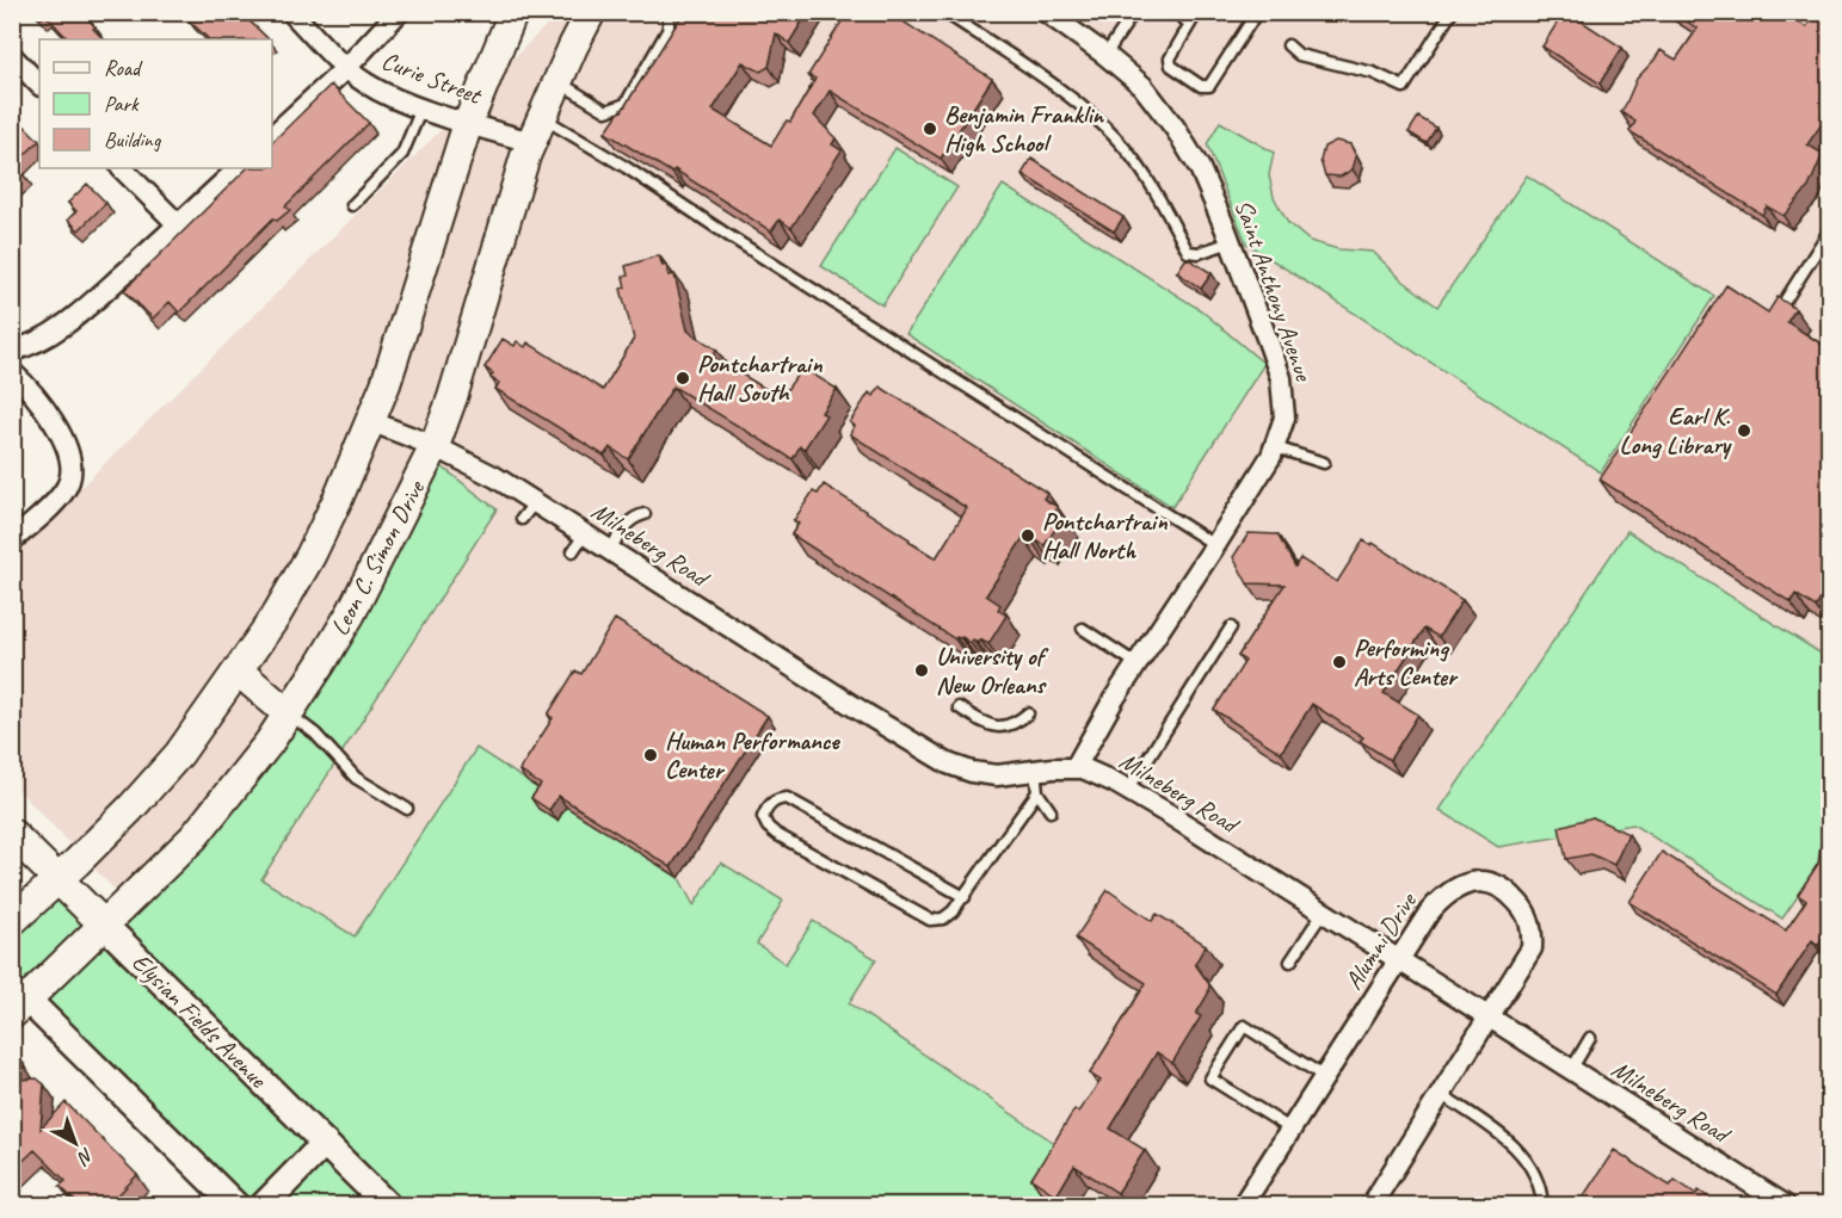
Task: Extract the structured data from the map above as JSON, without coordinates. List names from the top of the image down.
{
  "streets": {
    "main road": ["Leon C. Simon Drive", "Elysian Fields Avenue"],
    "street": [
      "Curie Street",
      "Saint Anthony Avenue",
      "Milneberg Road",
      "Alumni Drive"
    ]
  },
  "crossings": [
    ["Curie Street", "Leon C. Simon Drive"],
    ["Saint Anthony Avenue", "Milneberg Road"],
    ["Milneberg Road", "Leon C. Simon Drive"],
    ["Milneberg Road", "Alumni Drive"],
    ["Leon C. Simon Drive", "Elysian Fields Avenue"]
  ],
  "places": [
    "Benjamin Franklin High School",
    "Pontchartrain Hall South",
    "Earl K. Long Library",
    "Pontchartrain Hall North",
    "Performing Arts Center",
    "University of New Orleans",
    "Human Performance Center"
  ],
  "legend": ["Road", "Park", "Building"],
  "north": "bottom right"
}
